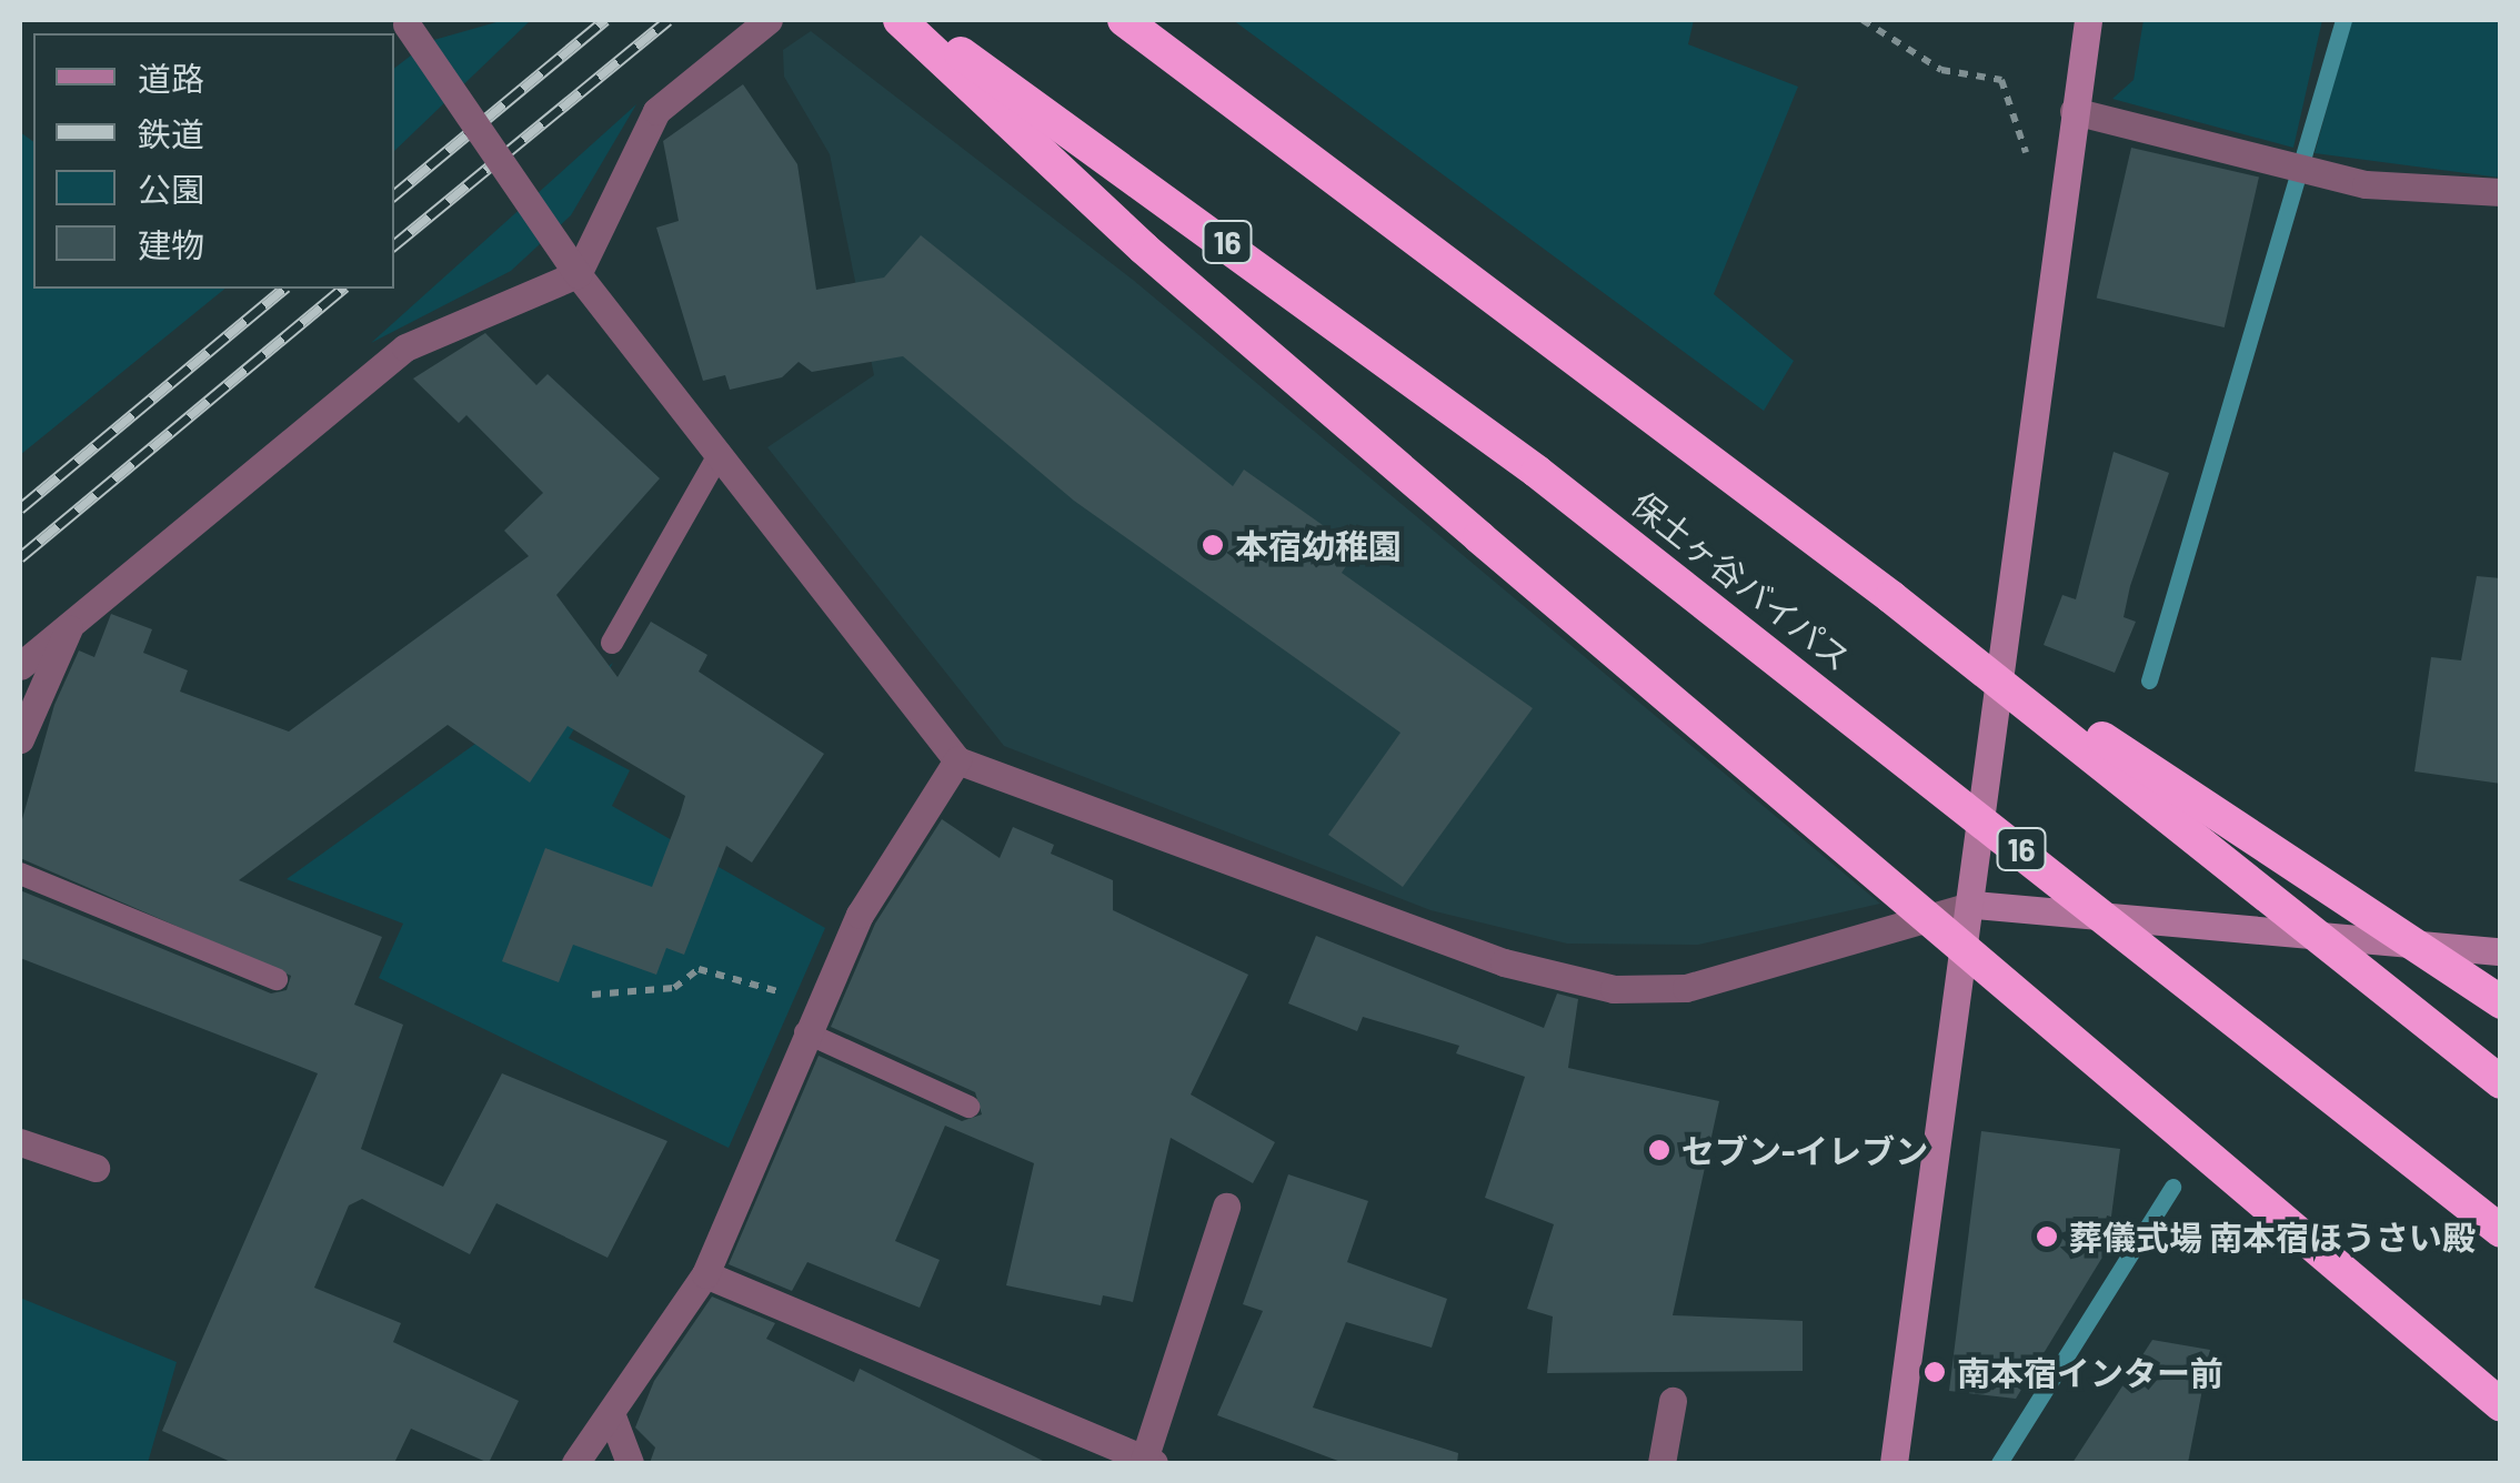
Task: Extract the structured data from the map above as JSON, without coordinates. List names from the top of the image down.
{
  "streets": {
    "highway": ["16", "保土ヶ谷バイパス"]
  },
  "places": [
    "本宿幼稚園",
    "セブン-イレブン",
    "葬儀式場 南本宿ほうさい殿",
    "南本宿インター前"
  ],
  "legend": [
    "道路",
    "鉄道",
    "公園",
    "建物"
  ]
}
